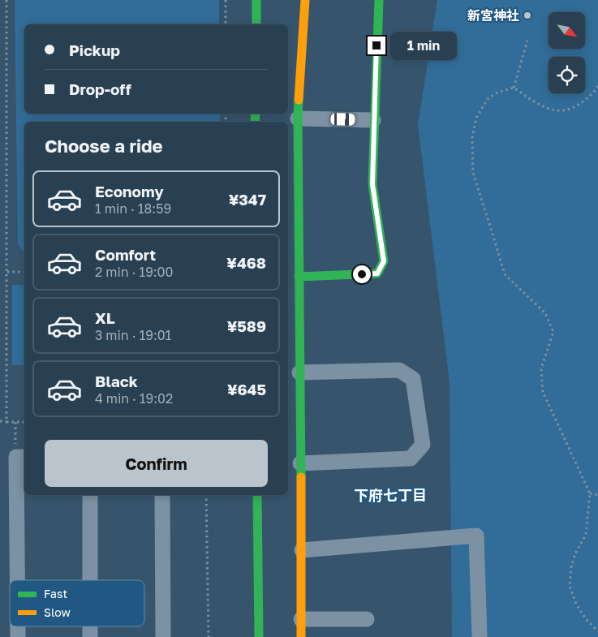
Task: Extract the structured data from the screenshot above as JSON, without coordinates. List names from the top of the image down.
{
  "districts": ["下府七丁目"],
  "places": ["新宮神社"],
  "legend": ["Fast", "Slow"],
  "north": "bottom right",
  "page": {
    "banner": ["Pickup", "Drop-off"],
    "bubble": "1 min",
    "heading": "Choose a ride",
    "list": [
      {
        "name": "Economy",
        "note": "1 min · 18:59",
        "value": "¥347"
      },
      {
        "name": "Comfort",
        "note": "2 min · 19:00",
        "value": "¥468"
      },
      {
        "name": "XL",
        "note": "3 min · 19:01",
        "value": "¥589"
      },
      {
        "name": "Black",
        "note": "4 min · 19:02",
        "value": "¥645"
      }
    ],
    "buttons": "Confirm"
  }
}
